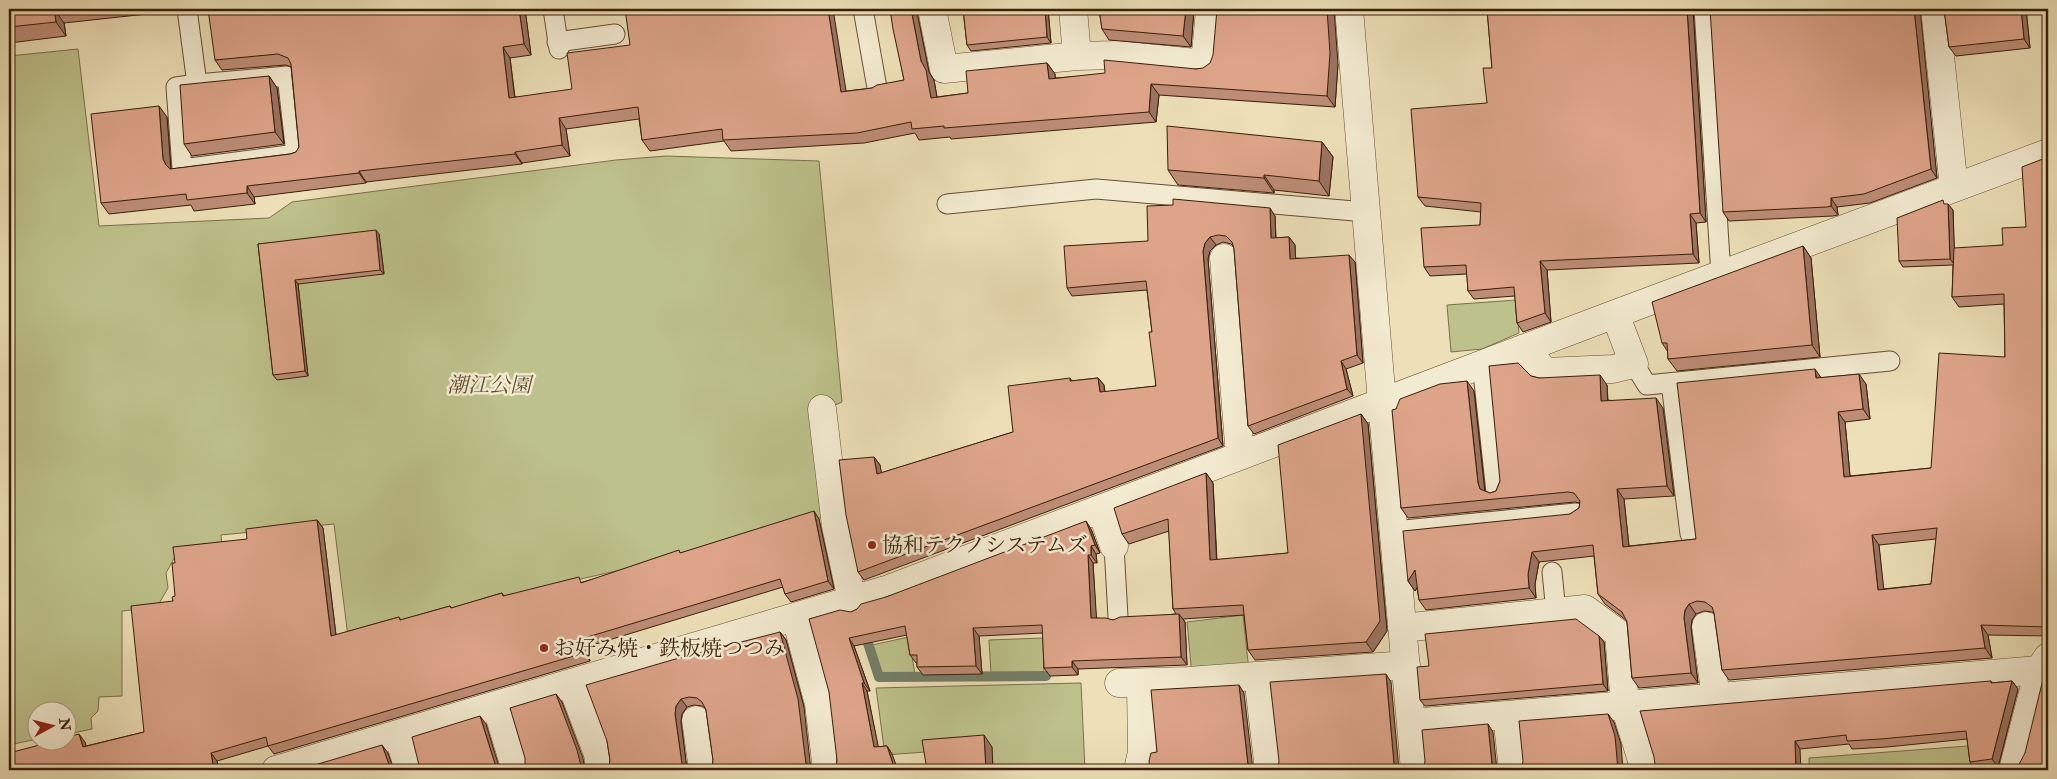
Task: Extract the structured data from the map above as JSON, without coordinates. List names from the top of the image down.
{
  "parks": ["潮江公園"],
  "places": ["協和テクノシステムズ", "お好み焼・鉄板焼つつみ"],
  "north": "right"
}
